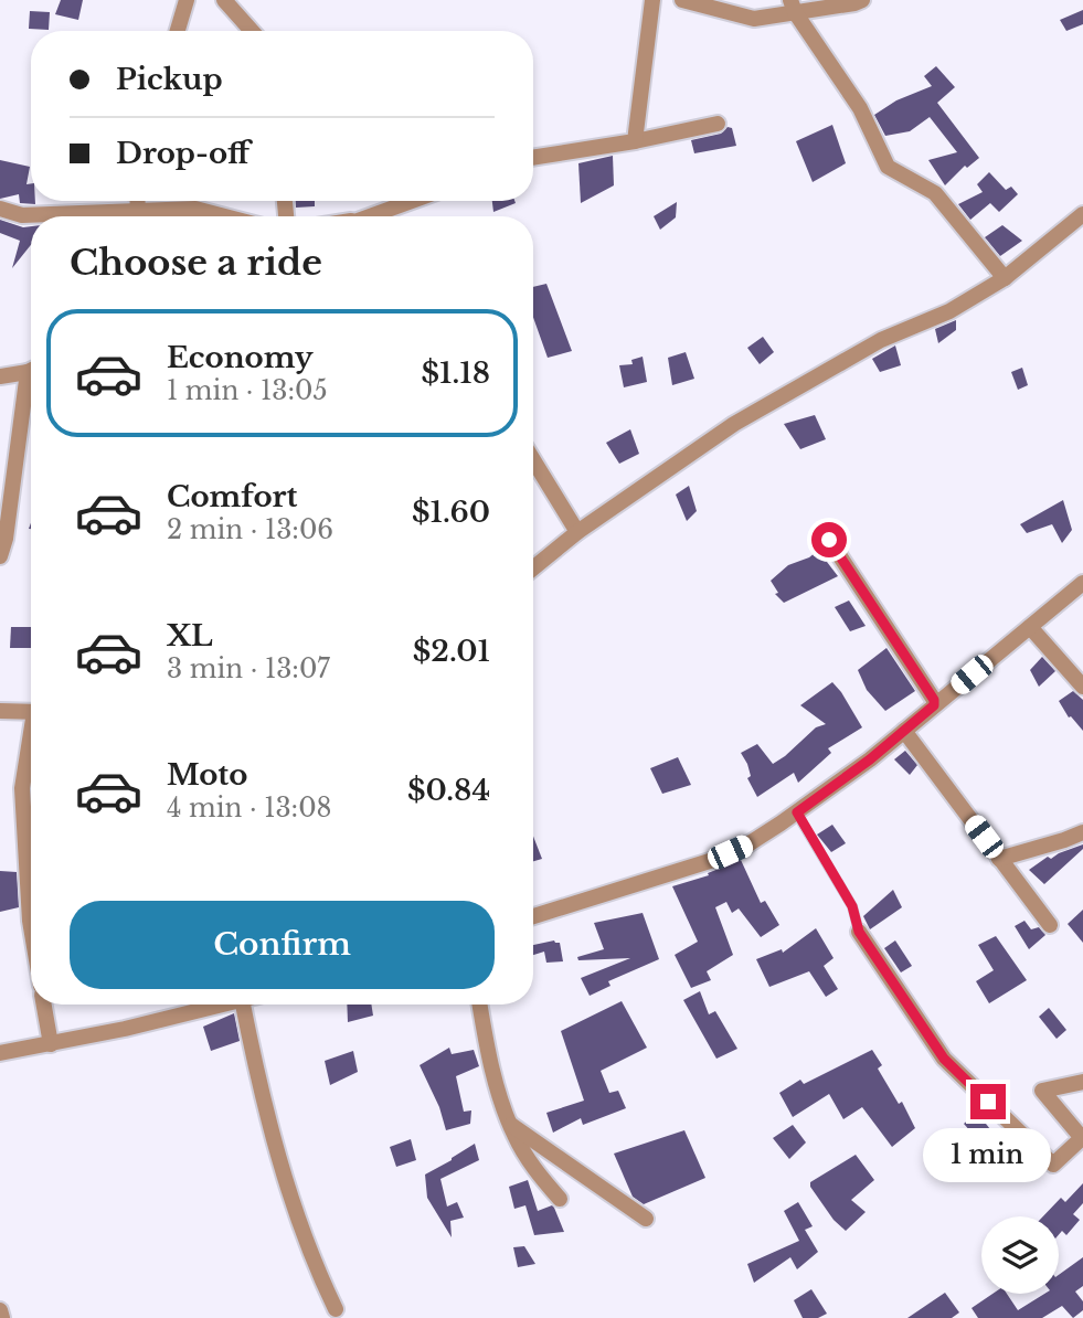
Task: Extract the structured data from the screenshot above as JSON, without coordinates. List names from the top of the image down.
{
  "page": {
    "banner": ["Pickup", "Drop-off"],
    "heading": "Choose a ride",
    "list": [
      {
        "name": "Economy",
        "note": "1 min · 13:05",
        "value": "$1.18"
      },
      {
        "name": "Comfort",
        "note": "2 min · 13:06",
        "value": "$1.60"
      },
      {
        "name": "XL",
        "note": "3 min · 13:07",
        "value": "$2.01"
      },
      {
        "name": "Moto",
        "note": "4 min · 13:08",
        "value": "$0.84"
      }
    ],
    "buttons": "Confirm",
    "bubble": "1 min"
  }
}
